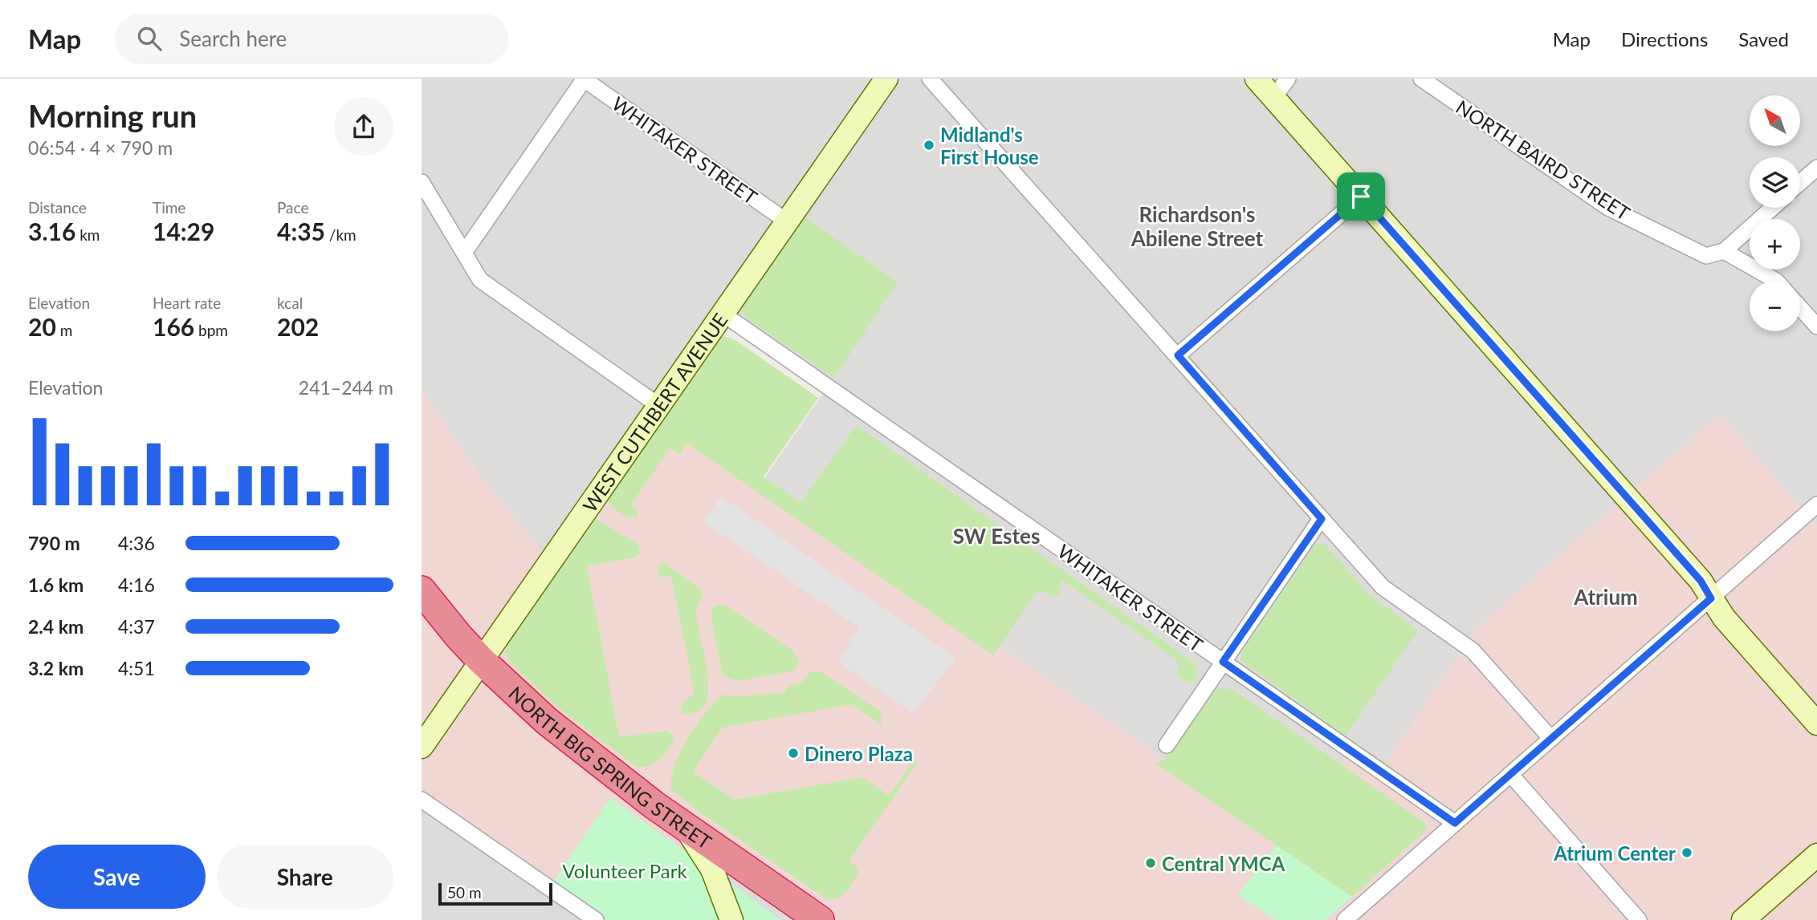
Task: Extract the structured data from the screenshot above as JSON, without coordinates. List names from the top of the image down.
{
  "streets": {
    "highway": ["NORTH BIG SPRING STREET"],
    "street": ["WHITAKER STREET", "NORTH BAIRD STREET", "WEST CUTHBERT AVENUE"]
  },
  "crossings": [
    ["WHITAKER STREET", "WEST CUTHBERT AVENUE"],
    ["WEST CUTHBERT AVENUE", "NORTH BIG SPRING STREET"]
  ],
  "districts": ["Richardson's Abilene Street", "SW Estes", "Atrium"],
  "parks": ["Volunteer Park"],
  "places": [
    "Midland's First House",
    "Dinero Plaza",
    "Atrium Center",
    "Central YMCA"
  ],
  "scale_bar": "50 m",
  "north": "top left",
  "page": {
    "header": "Map",
    "search": "Search here",
    "nav": ["Map", "Directions", "Saved"],
    "heading": ["Morning run", "06:54 · 4 × 790 m"],
    "map_buttons": ["+", "−"],
    "stats": [
      ["Distance", "3.16 km"],
      ["Time", "14:29"],
      ["Pace", "4:35 /km"],
      ["Elevation", "20 m"],
      ["Heart rate", "166 bpm"],
      ["kcal", "202"]
    ],
    "chart": ["Elevation", "241–244 m"],
    "list": [
      {
        "name": "790 m",
        "note": "4:36"
      },
      {
        "name": "1.6 km",
        "note": "4:16"
      },
      {
        "name": "2.4 km",
        "note": "4:37"
      },
      {
        "name": "3.2 km",
        "note": "4:51"
      }
    ],
    "buttons": ["Save", "Share"],
    "scale": "50 m"
  }
}
